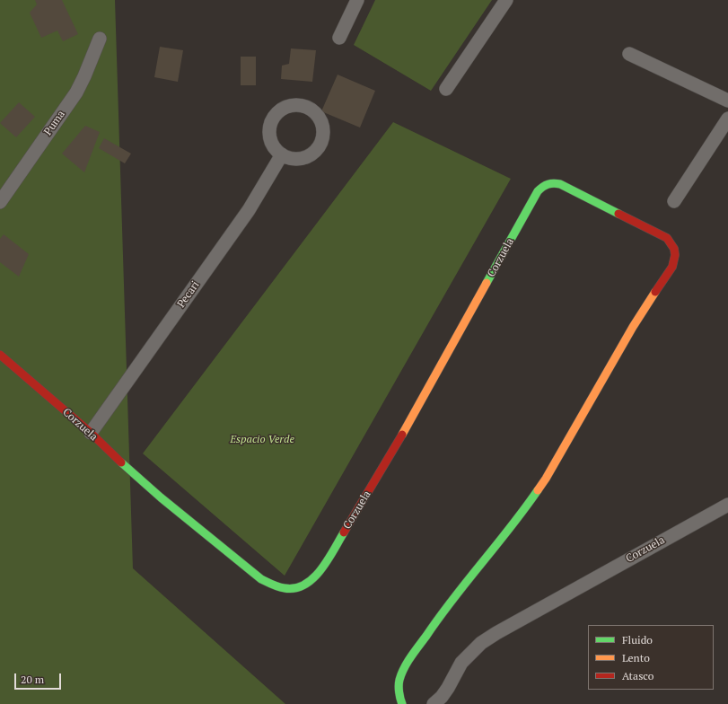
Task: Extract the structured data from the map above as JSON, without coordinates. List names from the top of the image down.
{
  "streets": {
    "street": ["Puma", "Corzuela", "Pecari"]
  },
  "crossings": [
    ["Corzuela", "Pecari"]
  ],
  "parks": ["Espacio Verde"],
  "legend": ["Fluido", "Lento", "Atasco"],
  "scale_bar": "20 m"
}
